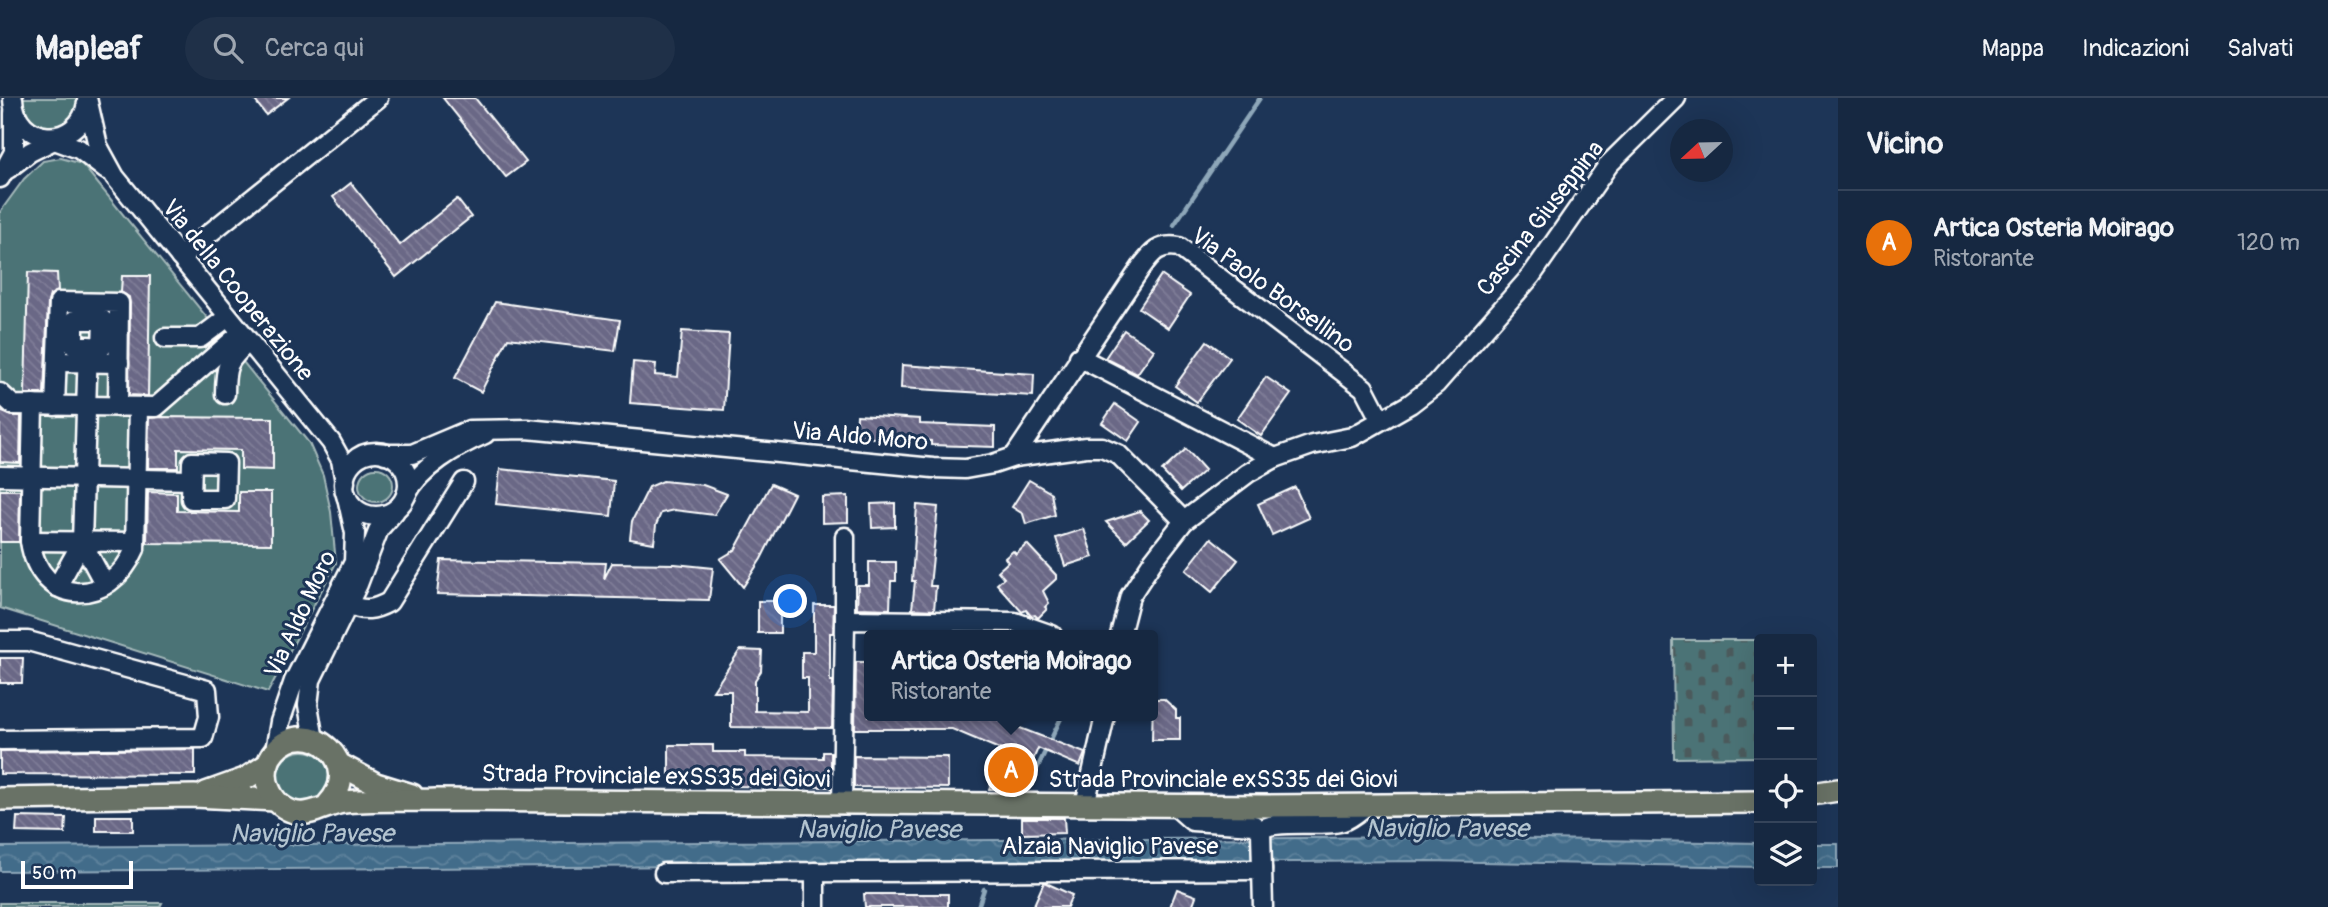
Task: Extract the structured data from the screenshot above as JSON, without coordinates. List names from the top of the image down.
{
  "streets": {
    "main road": ["Strada Provinciale exSS35 dei Giovi"],
    "street": [
      "Cascina Giuseppina",
      "Via della Cooperazione",
      "Via Paolo Borsellino",
      "Via Aldo Moro",
      "Alzaia Naviglio Pavese"
    ]
  },
  "crossings": [
    ["Cascina Giuseppina", "Via Paolo Borsellino"],
    ["Cascina Giuseppina", "Via Aldo Moro"],
    ["Via della Cooperazione", "Via Aldo Moro"],
    ["Via Paolo Borsellino", "Via Aldo Moro"]
  ],
  "water": ["Naviglio Pavese"],
  "scale_bar": "50 m",
  "north": "left",
  "page": {
    "header": "Mapleaf",
    "search": "Cerca qui",
    "nav": ["Mappa", "Indicazioni", "Salvati"],
    "heading": "Vicino",
    "list": [
      {
        "mark": "A",
        "name": "Artica Osteria Moirago",
        "note": "Ristorante",
        "value": "120 m"
      }
    ],
    "popup": ["Artica Osteria Moirago", "Ristorante"],
    "map_buttons": ["+", "−"],
    "pins": "A",
    "scale": "50 m"
  }
}
